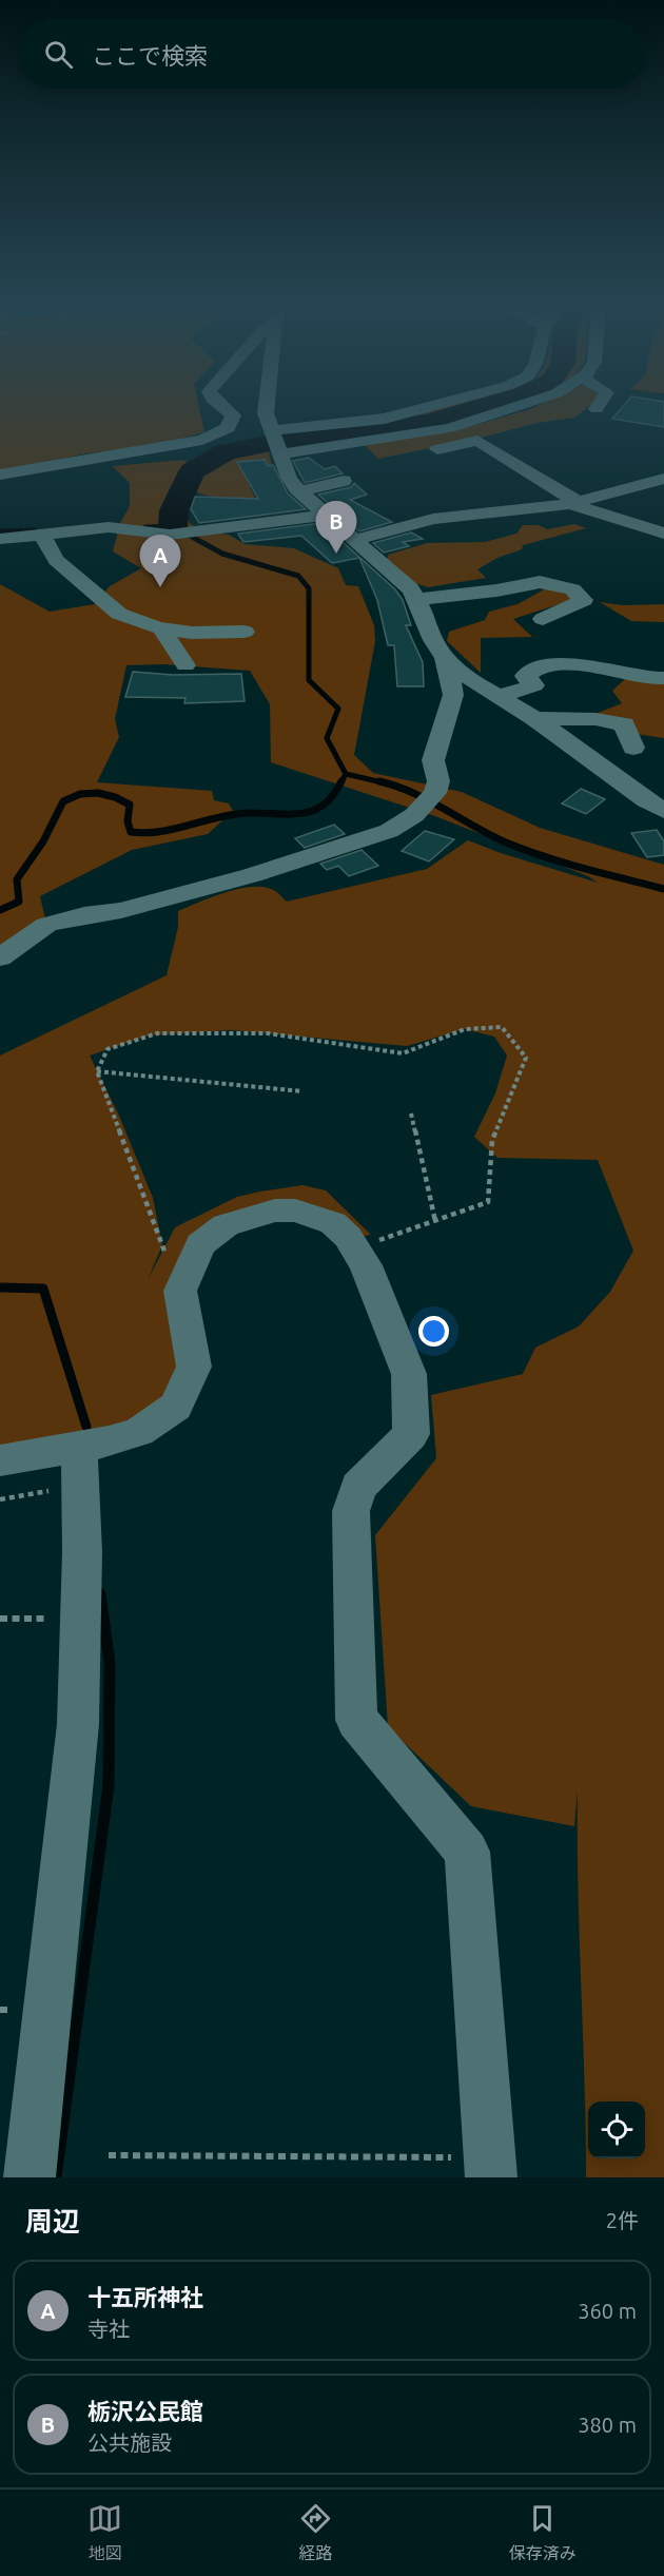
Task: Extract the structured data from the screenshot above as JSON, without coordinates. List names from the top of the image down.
{
  "page": {
    "search": "ここで検索",
    "pins": ["B", "A"],
    "heading": ["周辺", "2件"],
    "list": [
      {
        "mark": "A",
        "name": "十五所神社",
        "note": "寺社",
        "value": "360 m"
      },
      {
        "mark": "B",
        "name": "栃沢公民館",
        "note": "公共施設",
        "value": "380 m"
      }
    ],
    "nav": ["地図", "経路", "保存済み"]
  }
}
